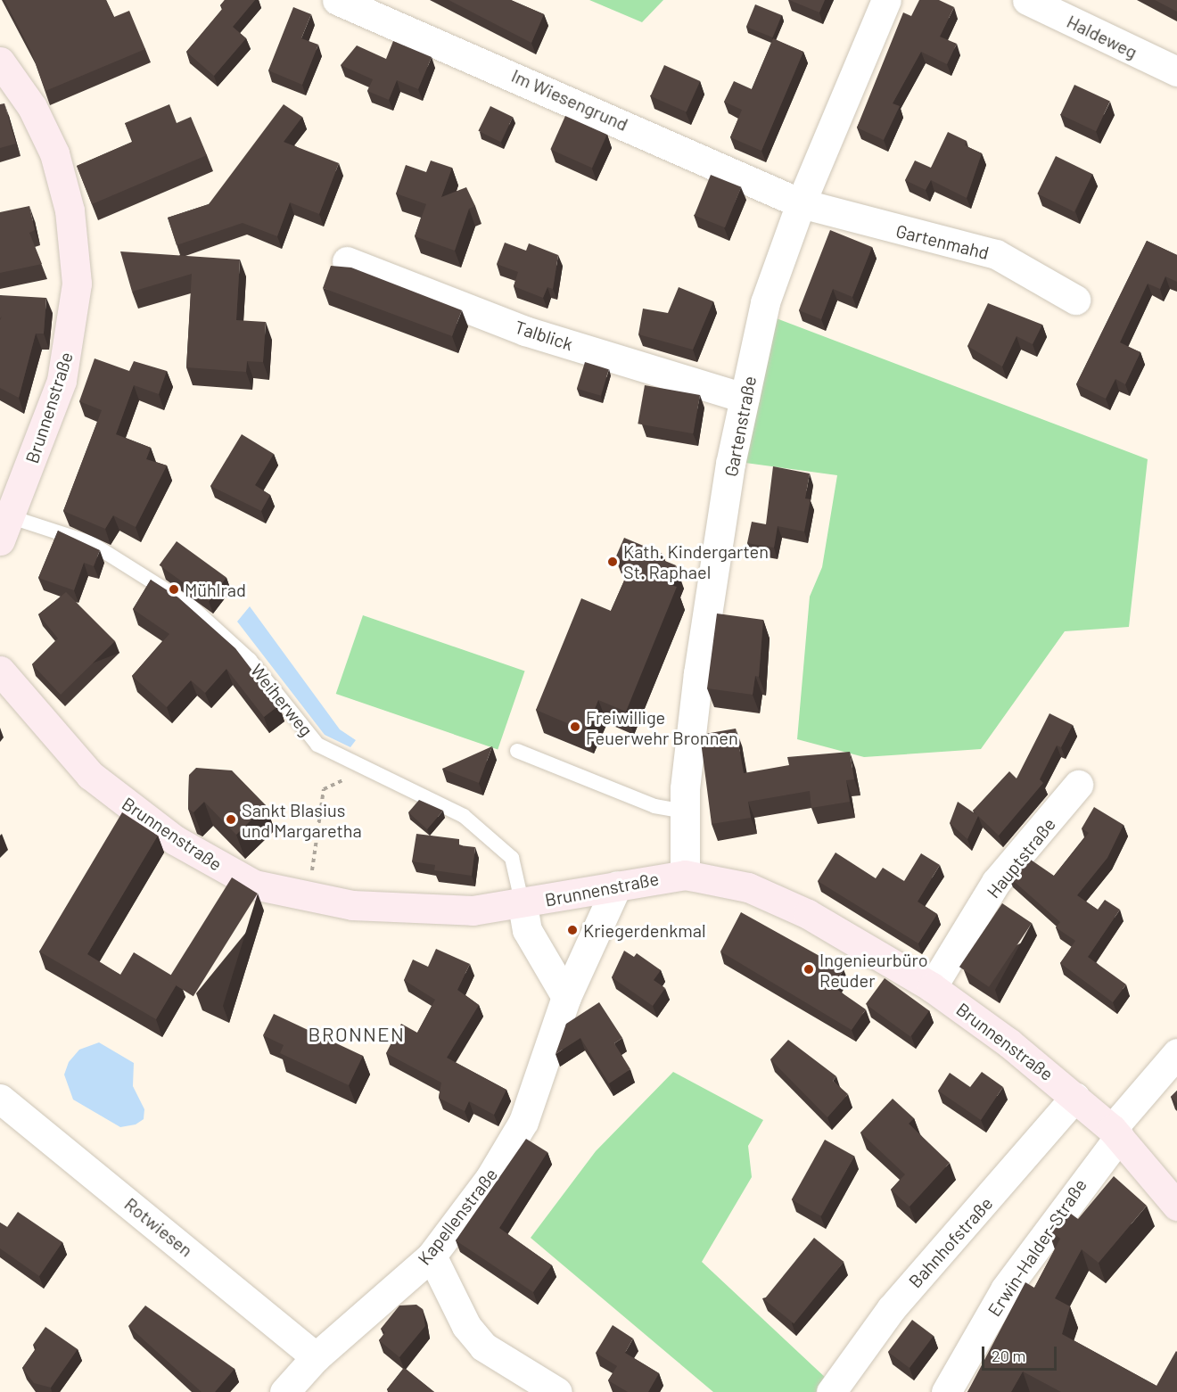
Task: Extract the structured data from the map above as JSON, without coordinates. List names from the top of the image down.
{
  "streets": {
    "street": [
      "Haldeweg",
      "Im Wiesengrund",
      "Gartenmahd",
      "Talblick",
      "Brunnenstraße",
      "Gartenstraße",
      "Hauptstraße",
      "Kapellenstraße",
      "Rotwiesen",
      "Bahnhofstraße",
      "Erwin-Halder-Straße"
    ],
    "lane": ["Weiherweg"]
  },
  "crossings": [
    ["Im Wiesengrund", "Gartenmahd"],
    ["Im Wiesengrund", "Gartenstraße"],
    ["Gartenmahd", "Gartenstraße"],
    ["Talblick", "Gartenstraße"],
    ["Brunnenstraße", "Gartenstraße"],
    ["Brunnenstraße", "Weiherweg"],
    ["Brunnenstraße", "Hauptstraße"],
    ["Brunnenstraße", "Kapellenstraße"],
    ["Brunnenstraße", "Bahnhofstraße"],
    ["Brunnenstraße", "Erwin-Halder-Straße"],
    ["Kapellenstraße", "Rotwiesen"]
  ],
  "districts": ["BRONNEN"],
  "places": [
    "Kath. Kindergarten St. Raphael",
    "Mühlrad",
    "Freiwillige Feuerwehr Bronnen",
    "Sankt Blasius und Margaretha",
    "Kriegerdenkmal",
    "Ingenieurbüro Reuder"
  ],
  "scale_bar": "20 m"
}
